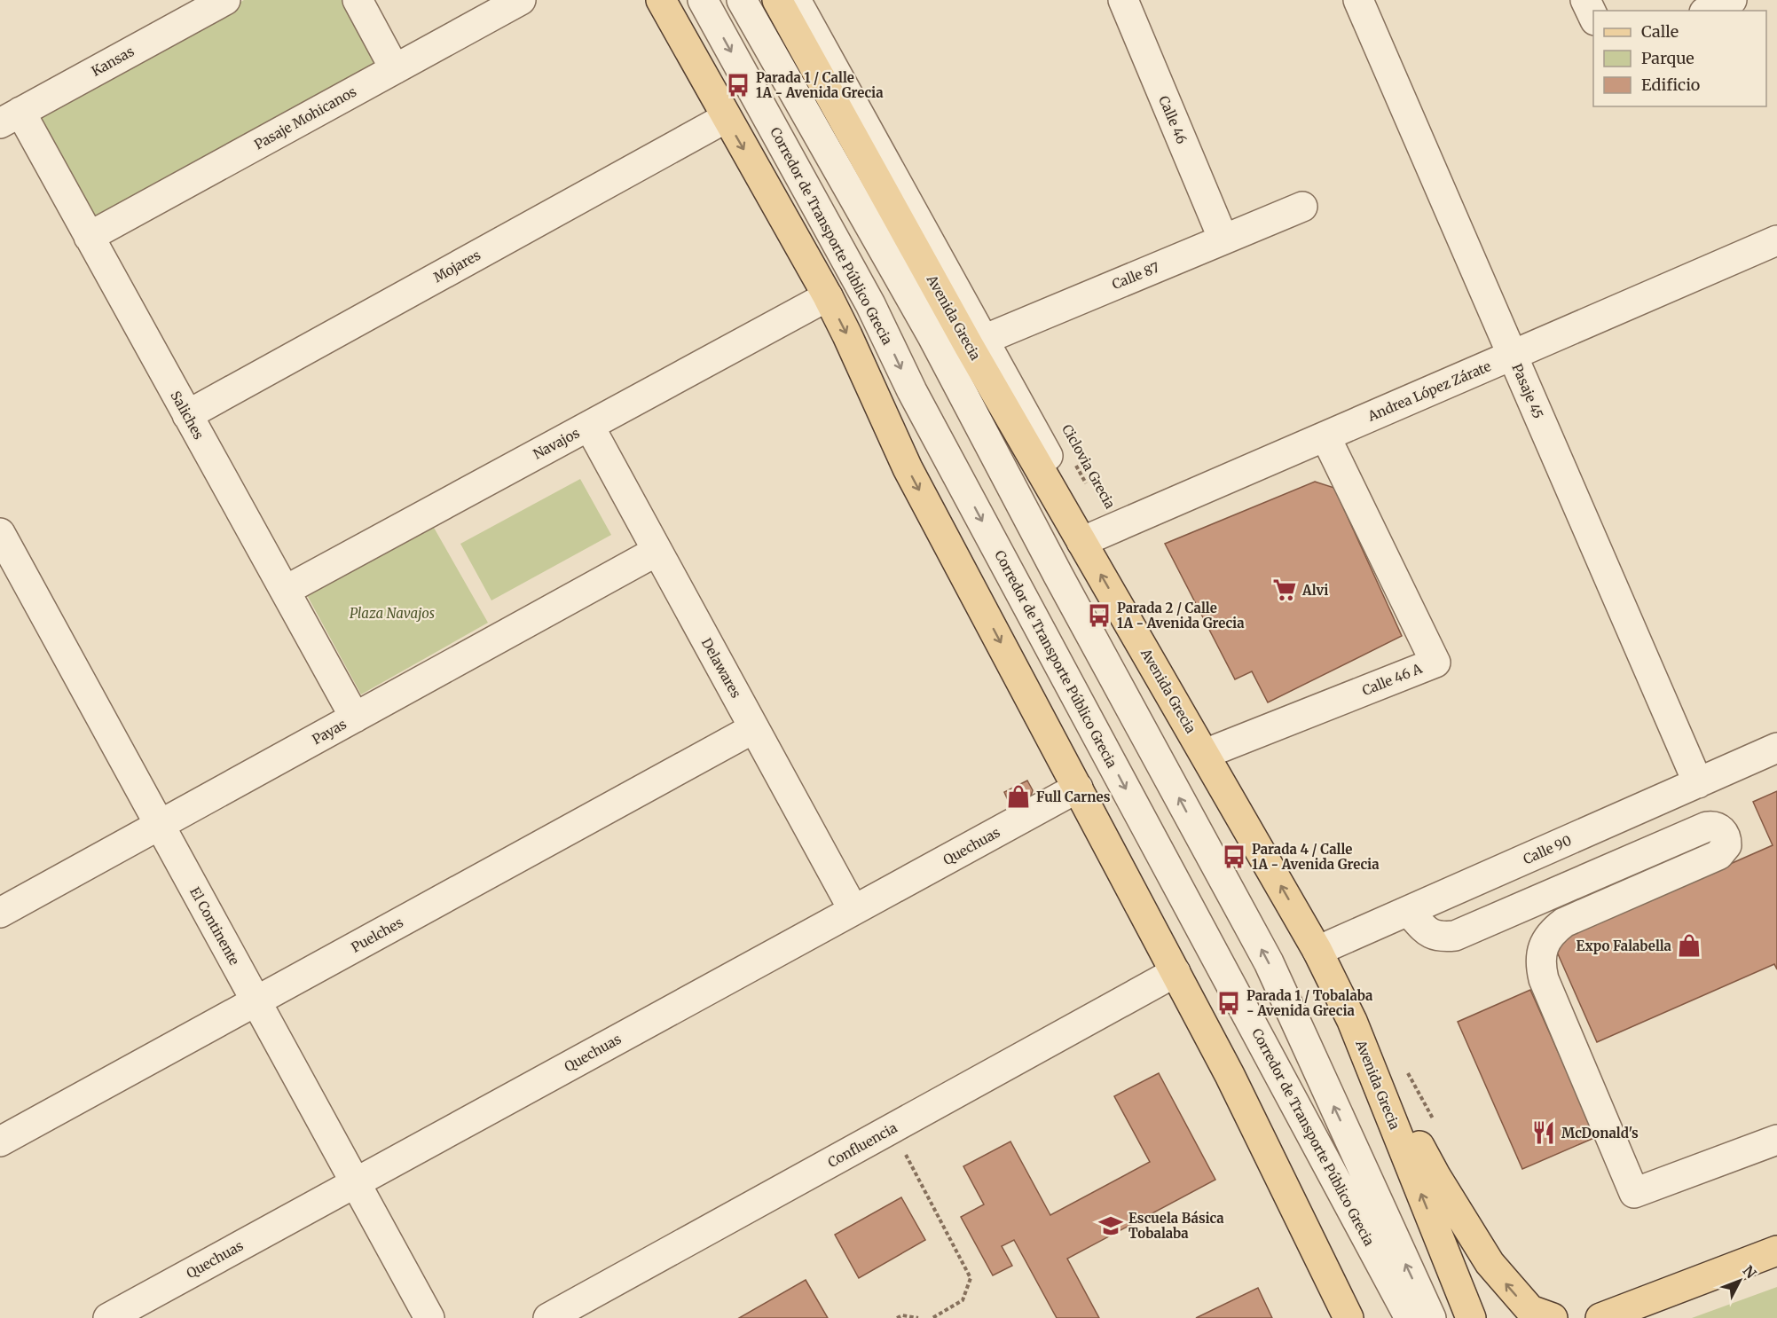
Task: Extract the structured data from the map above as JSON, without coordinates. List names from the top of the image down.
{
  "streets": {
    "main road": ["Avenida Grecia"],
    "street": [
      "Kansas",
      "Pasaje Mohicanos",
      "Calle 46",
      "Corredor de Transporte Público Grecia",
      "Mojares",
      "Calle 87",
      "Andrea López Zárate",
      "Pasaje 45",
      "Saliches",
      "Navajos",
      "Delawares",
      "Calle 46 A",
      "Payas",
      "Quechuas",
      "Calle 90",
      "El Continente",
      "Puelches",
      "Confluencia"
    ],
    "path": ["Ciclovia Grecia"]
  },
  "crossings": [
    ["Kansas", "Saliches"],
    ["Pasaje Mohicanos", "Saliches"],
    ["Calle 46", "Calle 87"],
    ["Mojares", "Saliches"],
    ["Calle 87", "Avenida Grecia"],
    ["Avenida Grecia", "Andrea López Zárate"],
    ["Avenida Grecia", "Calle 46 A"],
    ["Avenida Grecia", "Calle 90"],
    ["Andrea López Zárate", "Pasaje 45"],
    ["Andrea López Zárate", "Calle 46 A"],
    ["Pasaje 45", "Calle 90"],
    ["Saliches", "Navajos"],
    ["Saliches", "Payas"],
    ["Navajos", "Delawares"],
    ["Delawares", "Payas"],
    ["Delawares", "Quechuas"],
    ["Delawares", "Puelches"],
    ["Payas", "El Continente"],
    ["Quechuas", "El Continente"],
    ["El Continente", "Puelches"]
  ],
  "parks": ["Plaza Navajos"],
  "places": {
    "bus stop": [
      "Parada 1 / Calle 1A - Avenida Grecia",
      "Parada 2 / Calle 1A - Avenida Grecia",
      "Parada 4 / Calle 1A - Avenida Grecia",
      "Parada 1 / Tobalaba - Avenida Grecia"
    ],
    "supermarket": ["Alvi"],
    "shop": ["Full Carnes", "Expo Falabella"],
    "restaurant": ["McDonald's"],
    "school or university": ["Escuela Básica Tobalaba"]
  },
  "legend": ["Calle", "Parque", "Edificio"],
  "north": "top right"
}
